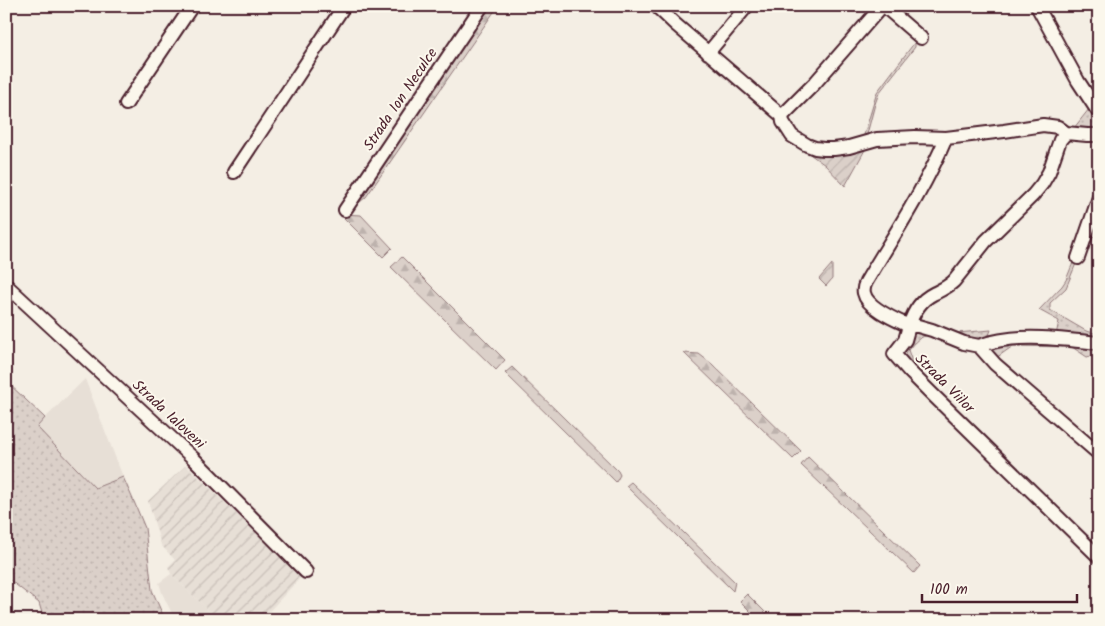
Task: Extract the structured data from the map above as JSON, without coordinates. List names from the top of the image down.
{
  "streets": {
    "street": ["Strada Ion Neculce", "Strada Viilor", "Strada Ialoveni"]
  },
  "scale_bar": "100 m"
}
